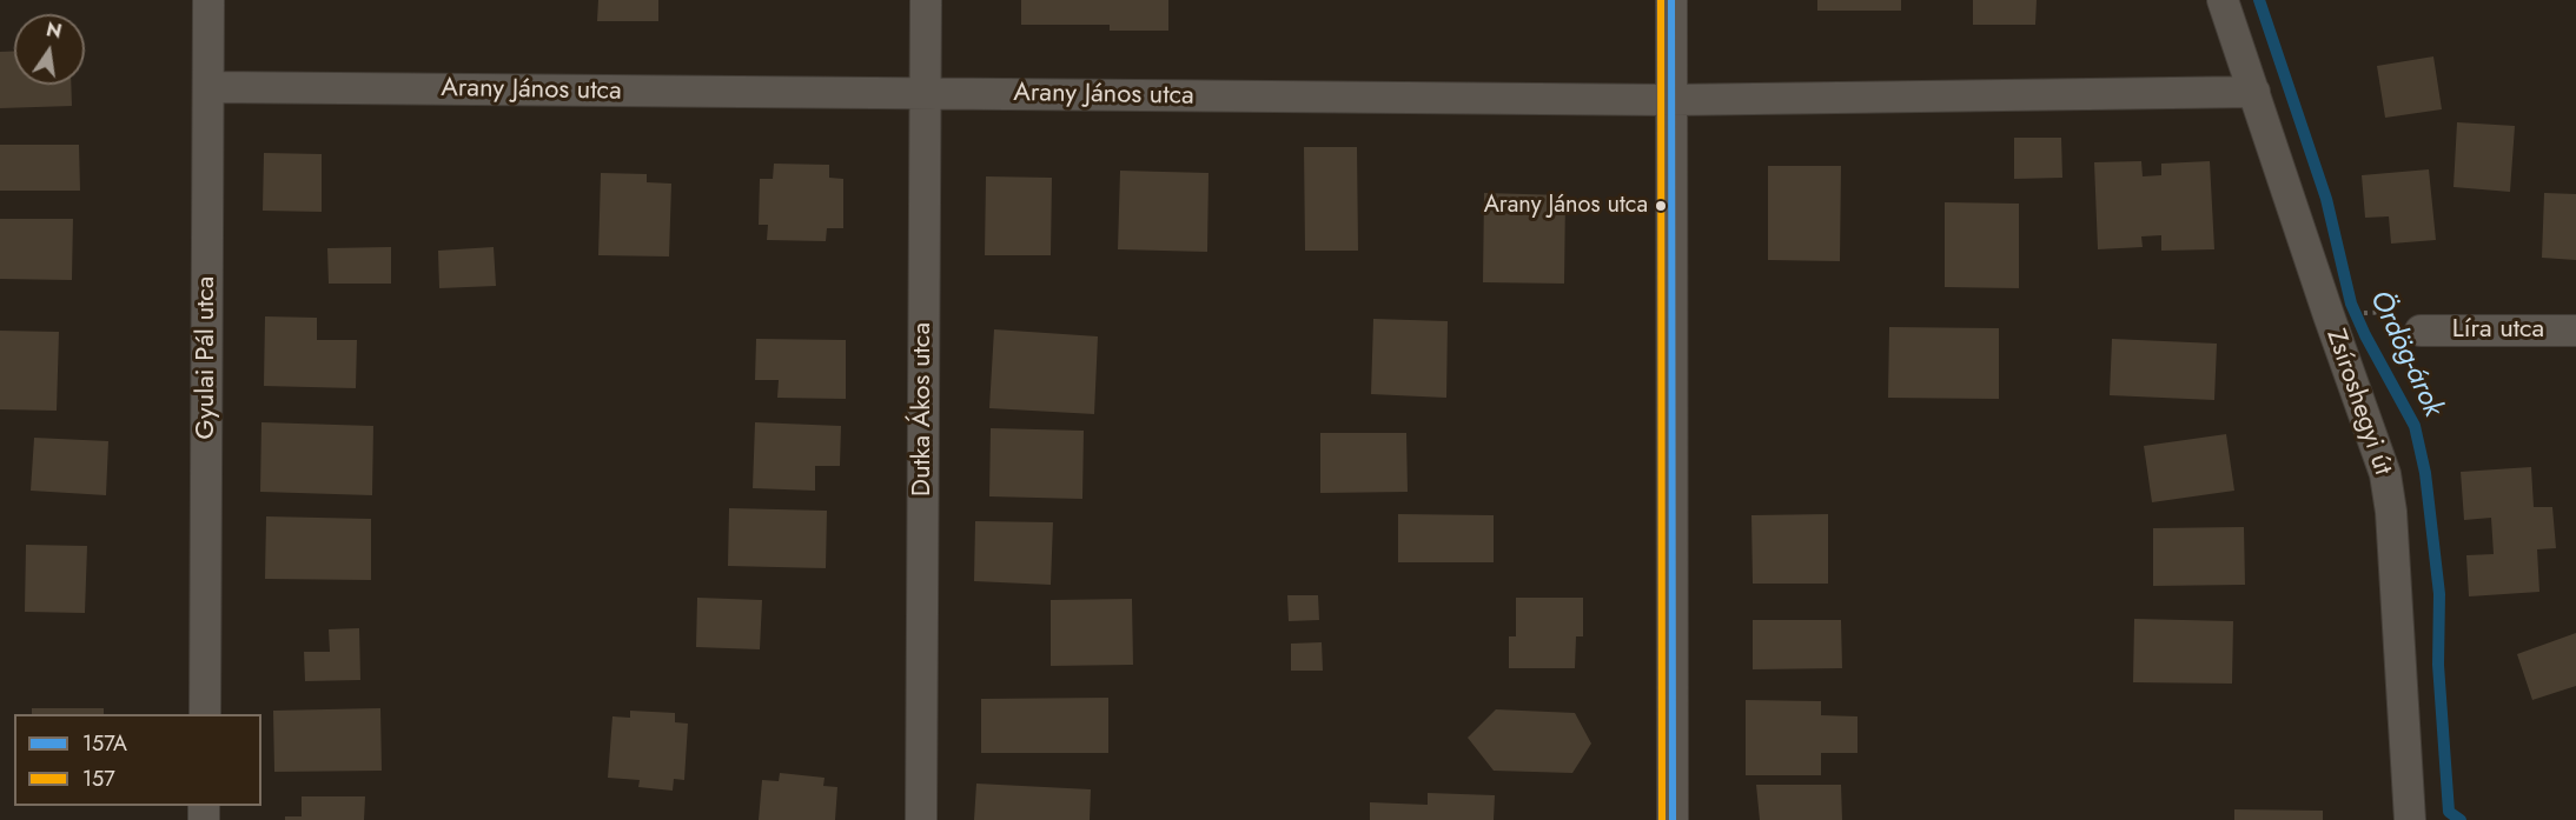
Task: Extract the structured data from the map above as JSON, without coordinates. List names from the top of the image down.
{
  "streets": {
    "street": [
      "Arany János utca",
      "Líra utca",
      "Gyulai Pál utca",
      "Zsíroshegyi út",
      "Dutka Ákos utca"
    ]
  },
  "crossings": [
    ["Arany János utca", "Gyulai Pál utca"],
    ["Arany János utca", "Zsíroshegyi út"],
    ["Arany János utca", "Dutka Ákos utca"]
  ],
  "water": ["Ördög-árok"],
  "places": ["Arany János utca"],
  "lines": ["transit line 157A", "transit line 157"],
  "legend": ["157A", "157"],
  "north": "top"
}
